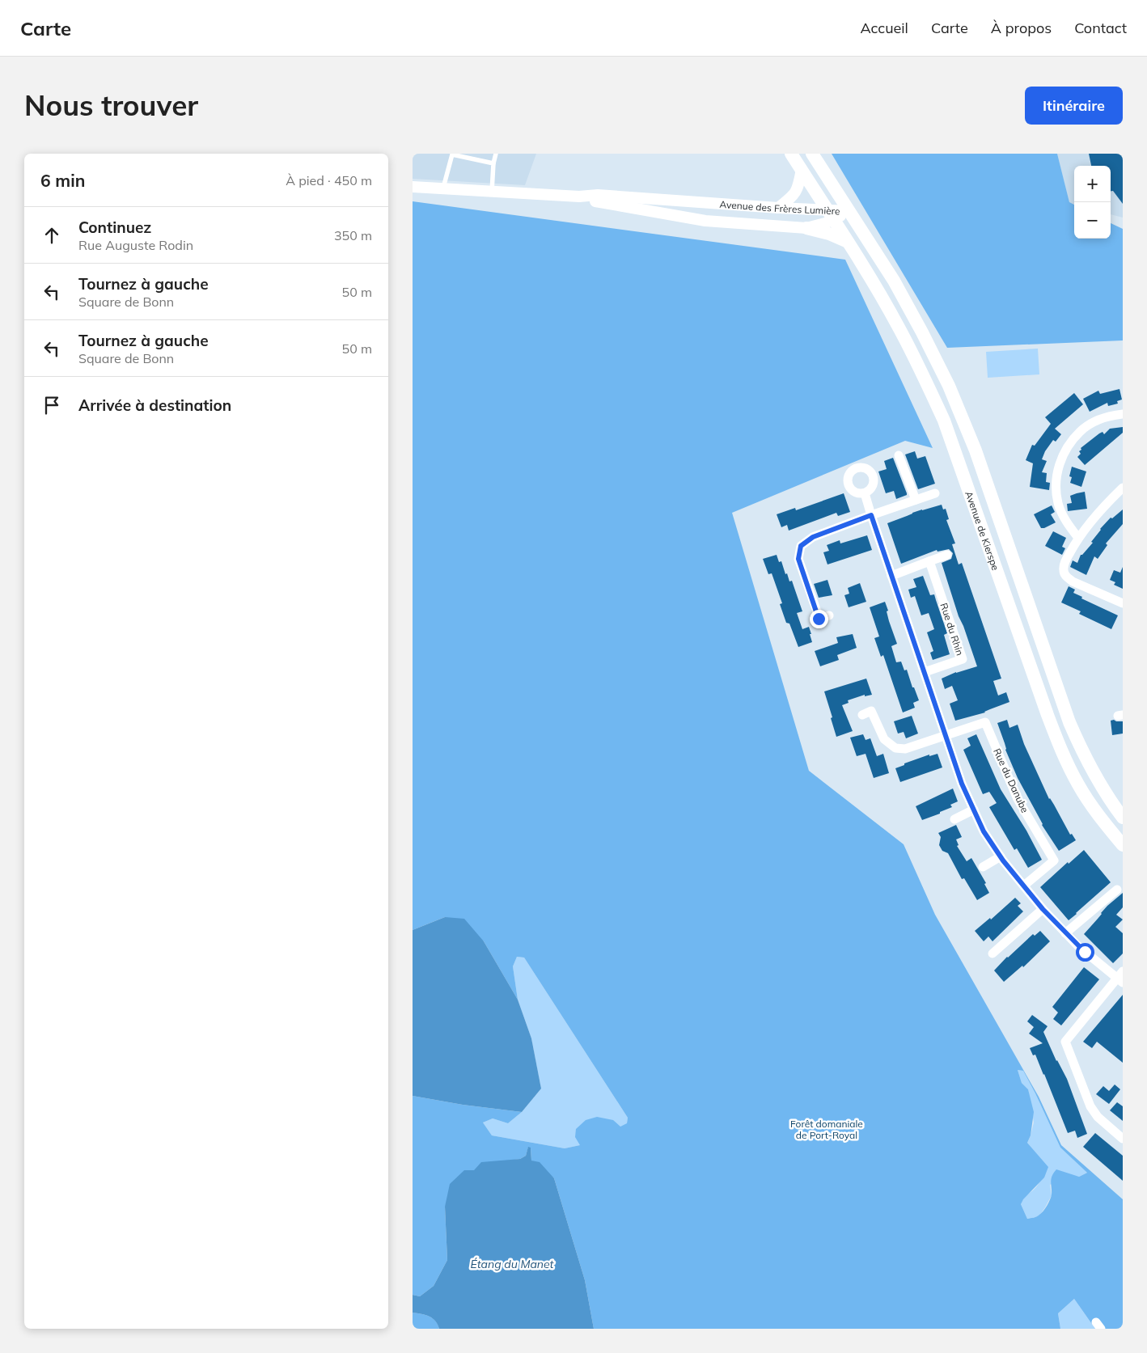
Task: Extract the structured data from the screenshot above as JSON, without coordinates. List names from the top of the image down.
{
  "streets": {
    "main road": ["Avenue de Kierspe"],
    "street": ["Avenue des Frères Lumière", "Rue du Rhin", "Rue du Danube"]
  },
  "crossings": [
    ["Avenue des Frères Lumière", "Avenue de Kierspe"]
  ],
  "water": ["Étang du Manet"],
  "parks": ["Forêt domaniale de Port-Royal"],
  "page": {
    "header": "Carte",
    "nav": [
      "Accueil",
      "Carte",
      "À propos",
      "Contact"
    ],
    "buttons": "Itinéraire",
    "title": "Nous trouver",
    "heading": ["6 min", "À pied · 450 m"],
    "map_buttons": ["+", "−"],
    "list": [
      ["Continuez", "Rue Auguste Rodin", "350 m"],
      ["Tournez à gauche", "Square de Bonn", "50 m"],
      ["Tournez à gauche", "Square de Bonn", "50 m"],
      "Arrivée à destination"
    ]
  }
}
